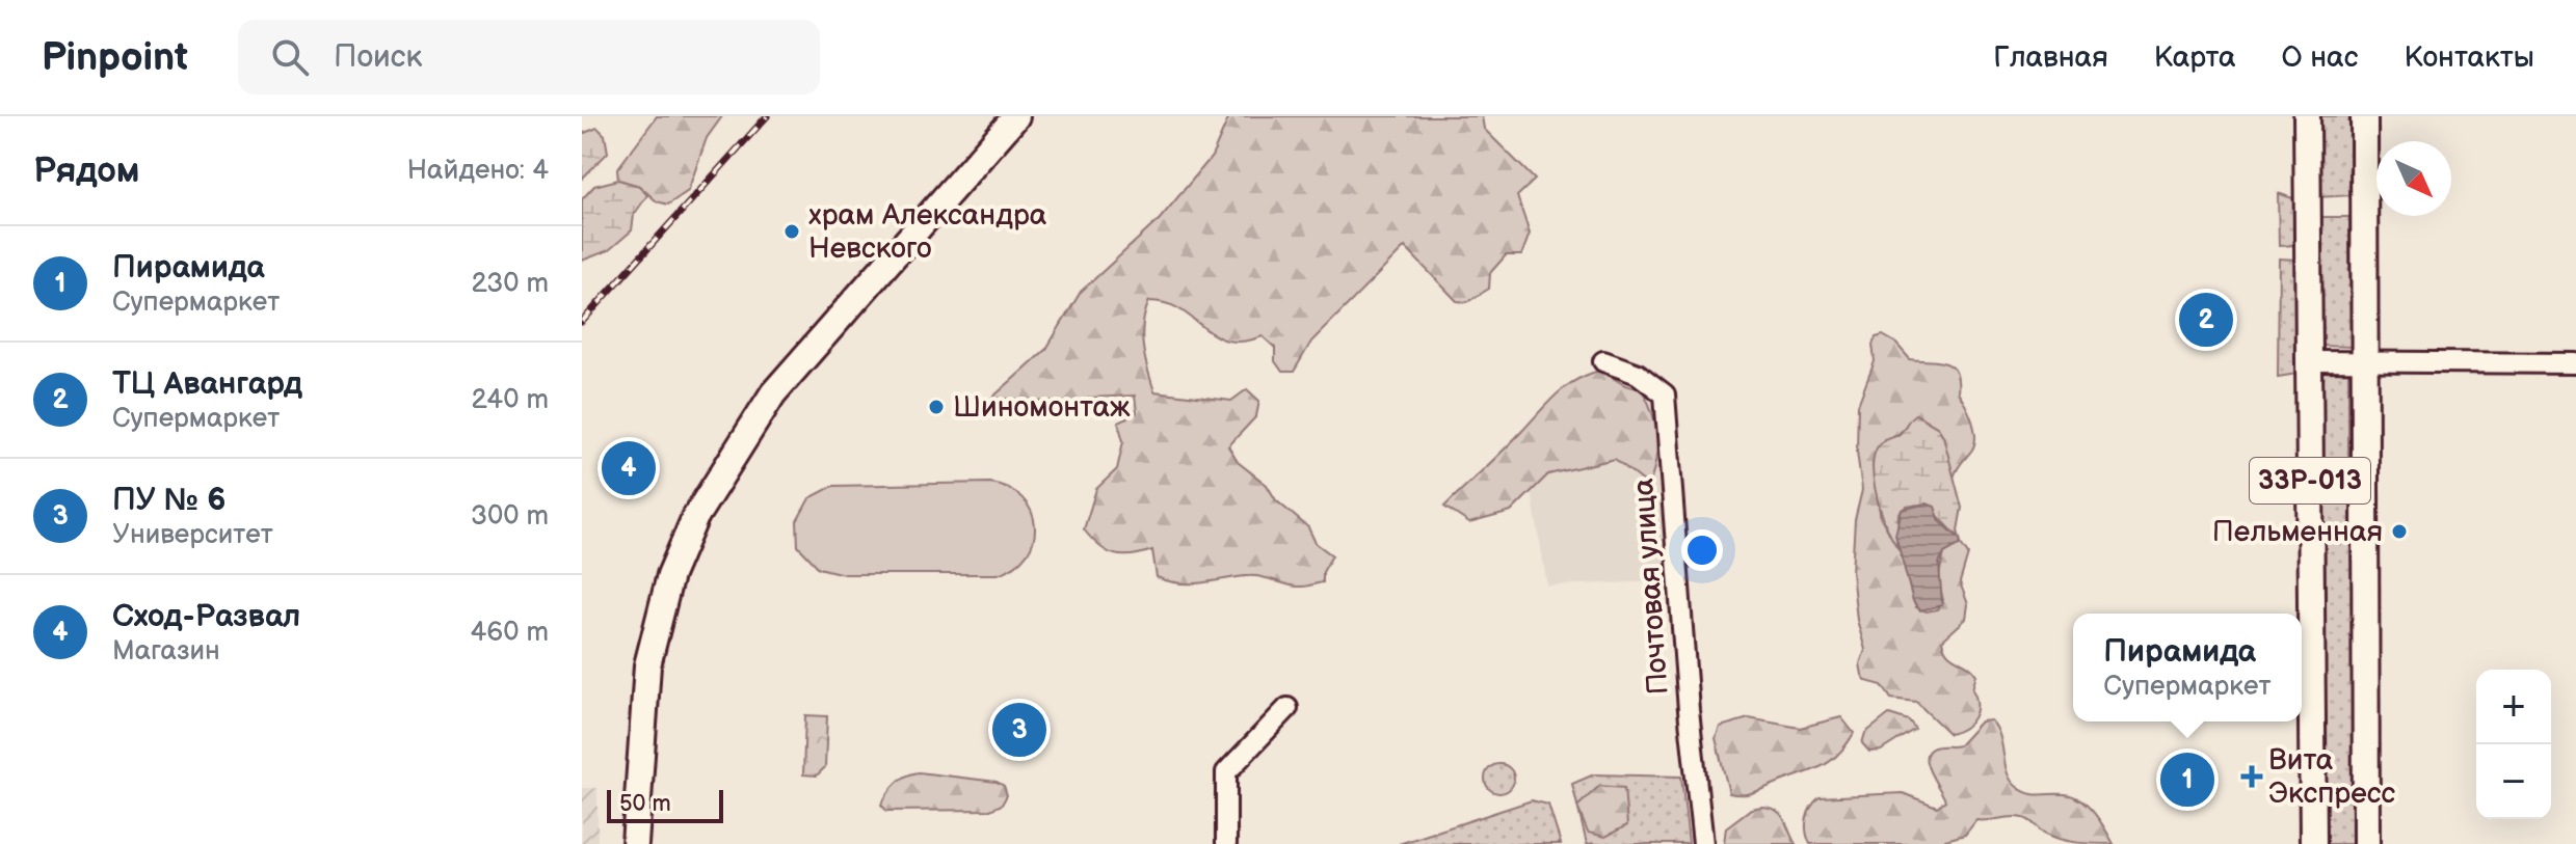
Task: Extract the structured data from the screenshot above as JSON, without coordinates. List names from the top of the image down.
{
  "streets": {
    "main road": ["33Р-013"],
    "street": ["Почтовая улица"]
  },
  "places": {
    "other": ["храм Александра Невского", "Шиномонтаж", "Пельменная"],
    "health": ["Вита Экспресс"]
  },
  "scale_bar": "50 m",
  "north": "bottom right",
  "page": {
    "header": "Pinpoint",
    "search": "Поиск",
    "nav": [
      "Главная",
      "Карта",
      "О нас",
      "Контакты"
    ],
    "heading": ["Рядом", "Найдено: 4"],
    "list": [
      {
        "mark": "1",
        "name": "Пирамида",
        "note": "Супермаркет",
        "value": "230 m"
      },
      {
        "mark": "2",
        "name": "ТЦ Авангард",
        "note": "Супермаркет",
        "value": "240 m"
      },
      {
        "mark": "3",
        "name": "ПУ № 6",
        "note": "Университет",
        "value": "300 m"
      },
      {
        "mark": "4",
        "name": "Сход-Развал",
        "note": "Магазин",
        "value": "460 m"
      }
    ],
    "pins": [
      "2",
      "4",
      "3",
      "1"
    ],
    "popup": ["Пирамида", "Супермаркет"],
    "map_buttons": ["+", "−"],
    "scale": "50 m"
  }
}
